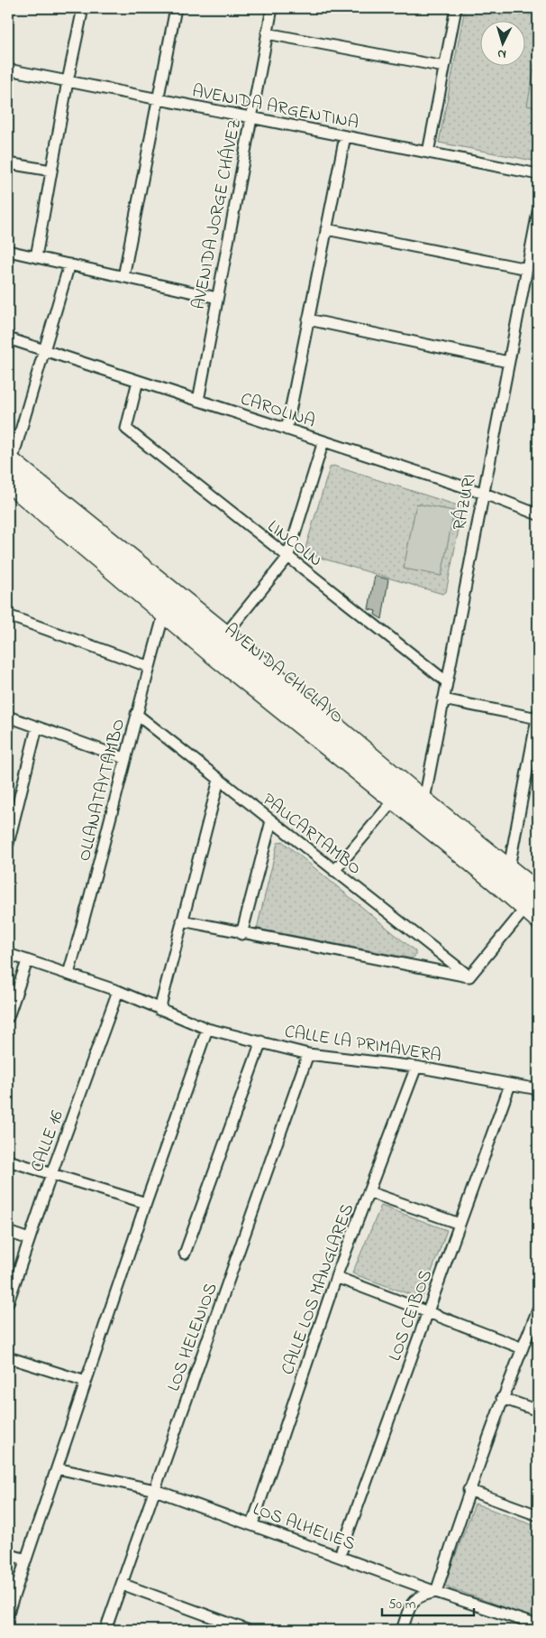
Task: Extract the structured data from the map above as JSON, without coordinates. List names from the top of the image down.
{
  "streets": {
    "main road": ["AVENIDA CHICLAYO"],
    "street": [
      "AVENIDA ARGENTINA",
      "AVENIDA JORGE CHÁVEZ",
      "CAROLINA",
      "RÁZURI",
      "LINCOLN",
      "OLLANATAYTAMBO",
      "PAUCARTAMBO",
      "CALLE LA PRIMAVERA",
      "CALLE 16",
      "CALLE LOS MANGLARES",
      "LOS CEIBOS",
      "LOS HELENIOS",
      "LOS ALHELIES"
    ]
  },
  "crossings": [
    ["AVENIDA ARGENTINA", "AVENIDA JORGE CHÁVEZ"],
    ["AVENIDA JORGE CHÁVEZ", "CAROLINA"],
    ["CAROLINA", "RÁZURI"],
    ["CAROLINA", "LINCOLN"],
    ["RÁZURI", "LINCOLN"],
    ["RÁZURI", "AVENIDA CHICLAYO"],
    ["AVENIDA CHICLAYO", "OLLANATAYTAMBO"],
    ["OLLANATAYTAMBO", "PAUCARTAMBO"],
    ["OLLANATAYTAMBO", "CALLE LA PRIMAVERA"],
    ["CALLE LA PRIMAVERA", "CALLE 16"],
    ["CALLE LA PRIMAVERA", "CALLE LOS MANGLARES"],
    ["CALLE LA PRIMAVERA", "LOS CEIBOS"],
    ["CALLE LA PRIMAVERA", "LOS HELENIOS"],
    ["CALLE LOS MANGLARES", "LOS ALHELIES"],
    ["LOS CEIBOS", "LOS ALHELIES"],
    ["LOS HELENIOS", "LOS ALHELIES"]
  ],
  "scale_bar": "50 m",
  "north": "bottom"
}
